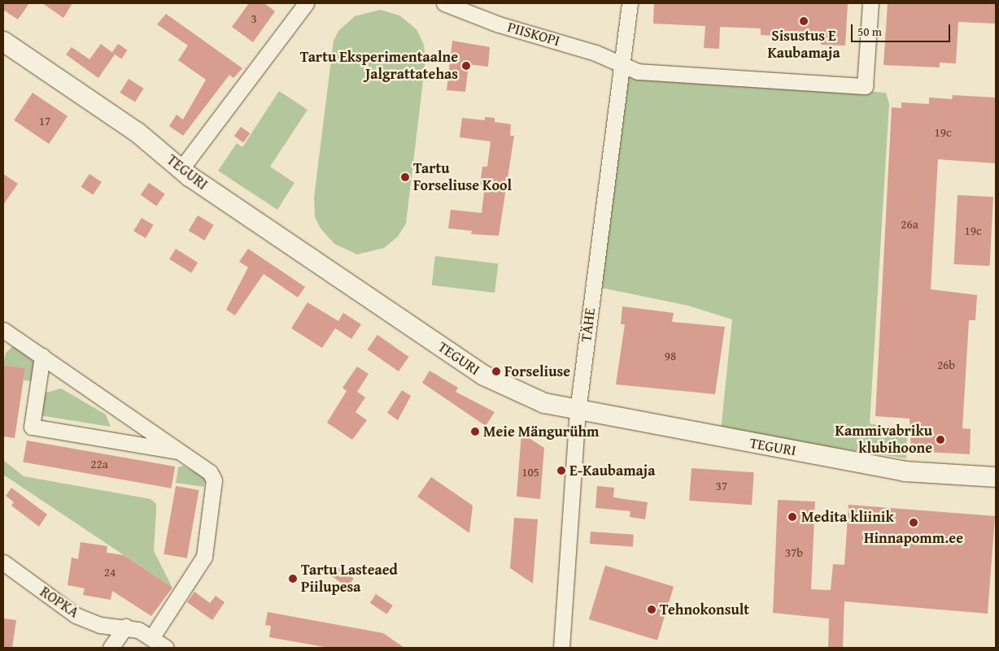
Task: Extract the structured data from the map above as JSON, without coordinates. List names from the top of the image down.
{
  "streets": {
    "street": [
      "PIISKOPI",
      "TEGURI",
      "TÄHE",
      "ROPKA"
    ]
  },
  "crossings": [
    ["PIISKOPI", "TÄHE"],
    ["TEGURI", "TÄHE"]
  ],
  "places": [
    "Sisustus E Kaubamaja",
    "Tartu Eksperimentaalne Jalgrattatehas",
    "Tartu Forseliuse Kool",
    "Forseliuse",
    "Meie Mängurühm",
    "Kammivabriku klubihoone",
    "E-Kaubamaja",
    "Medita kliinik",
    "Hinnapomm.ee",
    "Tartu Lasteaed Piilupesa",
    "Tehnokonsult"
  ],
  "house_numbers": [
    "3",
    "17",
    "19c",
    "26a",
    "19c",
    "98",
    "26b",
    "22a",
    "105",
    "37",
    "37b",
    "24"
  ],
  "scale_bar": "50 m"
}
